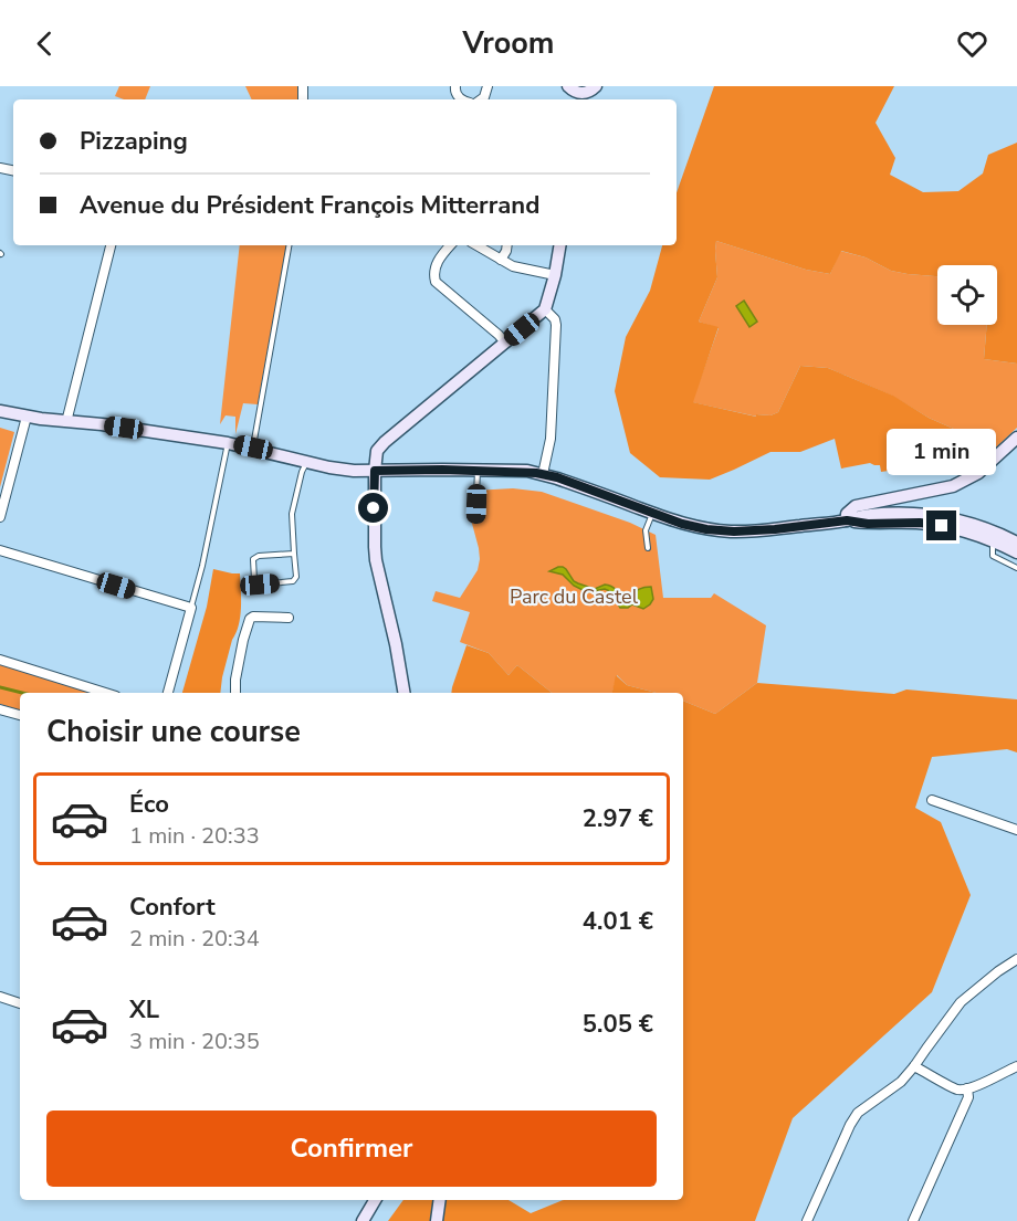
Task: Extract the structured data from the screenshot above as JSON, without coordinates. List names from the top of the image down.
{
  "parks": ["Parc du Castel"],
  "page": {
    "header": "Vroom",
    "banner": ["Pizzaping", "Avenue du Président François Mitterrand"],
    "bubble": "1 min",
    "heading": "Choisir une course",
    "list": [
      {
        "name": "Éco",
        "note": "1 min · 20:33",
        "value": "2.97 €"
      },
      {
        "name": "Confort",
        "note": "2 min · 20:34",
        "value": "4.01 €"
      },
      {
        "name": "XL",
        "note": "3 min · 20:35",
        "value": "5.05 €"
      }
    ],
    "buttons": "Confirmer"
  }
}
